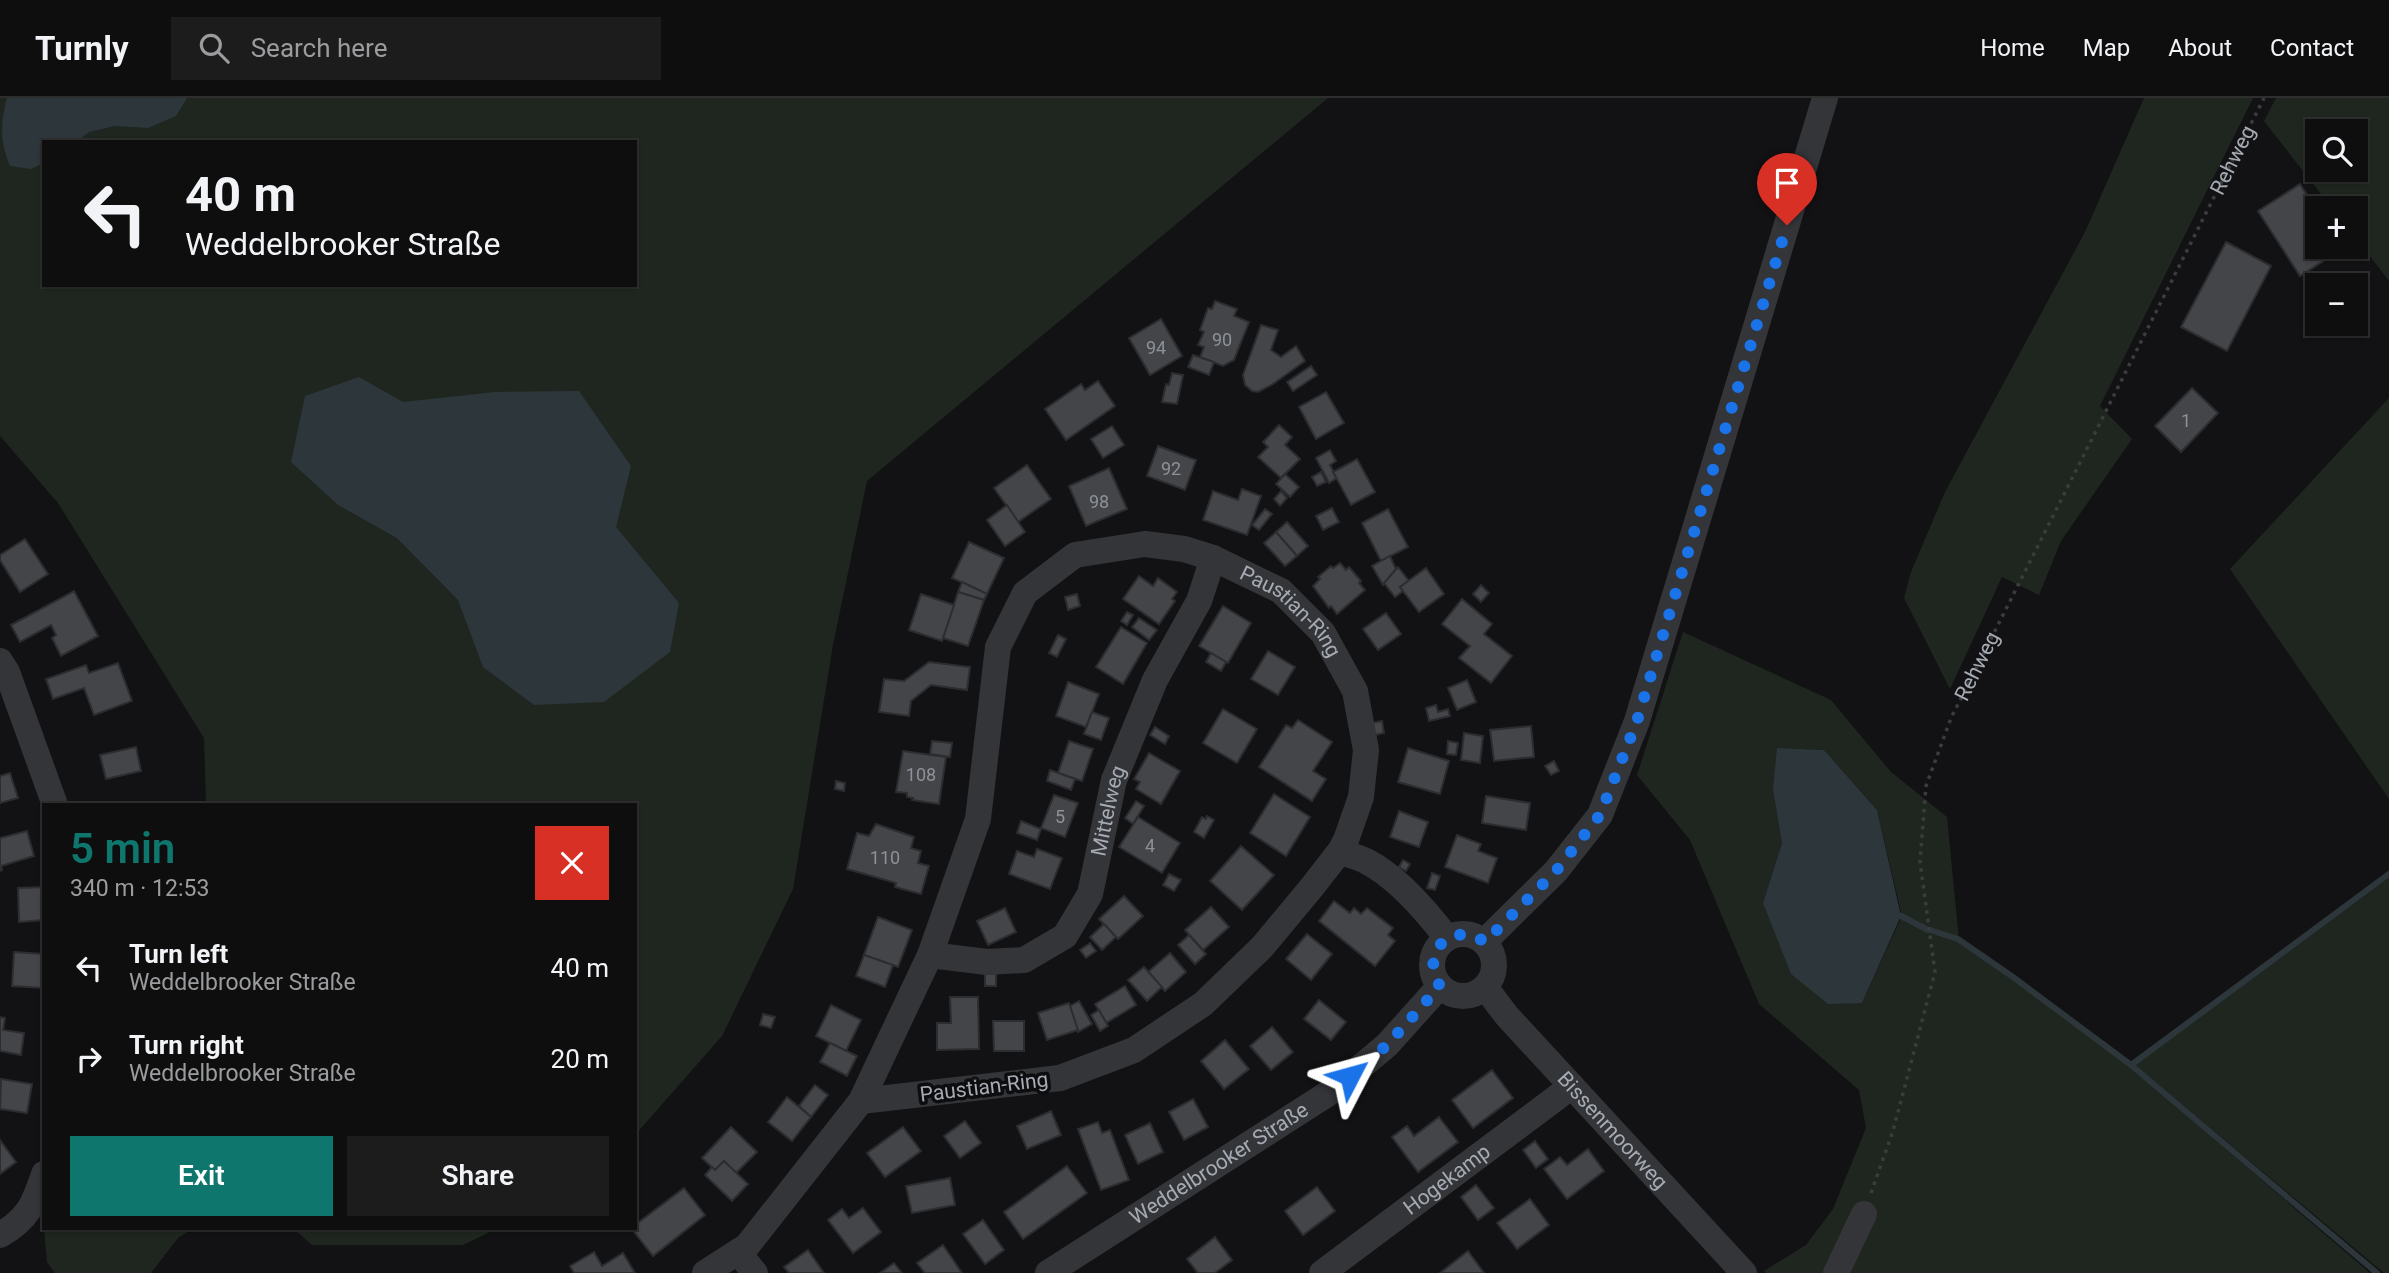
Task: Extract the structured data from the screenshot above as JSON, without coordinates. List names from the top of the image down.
{
  "streets": {
    "street": [
      "Paustian-Ring",
      "Mittelweg",
      "Bissenmoorweg",
      "Weddelbrooker Straße",
      "Hogekamp"
    ],
    "path": ["Rehweg"]
  },
  "crossings": [
    ["Paustian-Ring", "Mittelweg"],
    ["Bissenmoorweg", "Weddelbrooker Straße"],
    ["Bissenmoorweg", "Hogekamp"]
  ],
  "house_numbers": [
    "90",
    "94",
    "1",
    "92",
    "98",
    "108",
    "5",
    "4",
    "110"
  ],
  "page": {
    "header": "Turnly",
    "search": "Search here",
    "nav": [
      "Home",
      "Map",
      "About",
      "Contact"
    ],
    "map_buttons": ["+", "−"],
    "turn": ["40 m", "Weddelbrooker Straße"],
    "heading": ["5 min", "340 m · 12:53"],
    "list": [
      {
        "name": "Turn left",
        "note": "Weddelbrooker Straße",
        "value": "40 m"
      },
      {
        "name": "Turn right",
        "note": "Weddelbrooker Straße",
        "value": "20 m"
      }
    ],
    "buttons": ["Exit", "Share"]
  }
}
